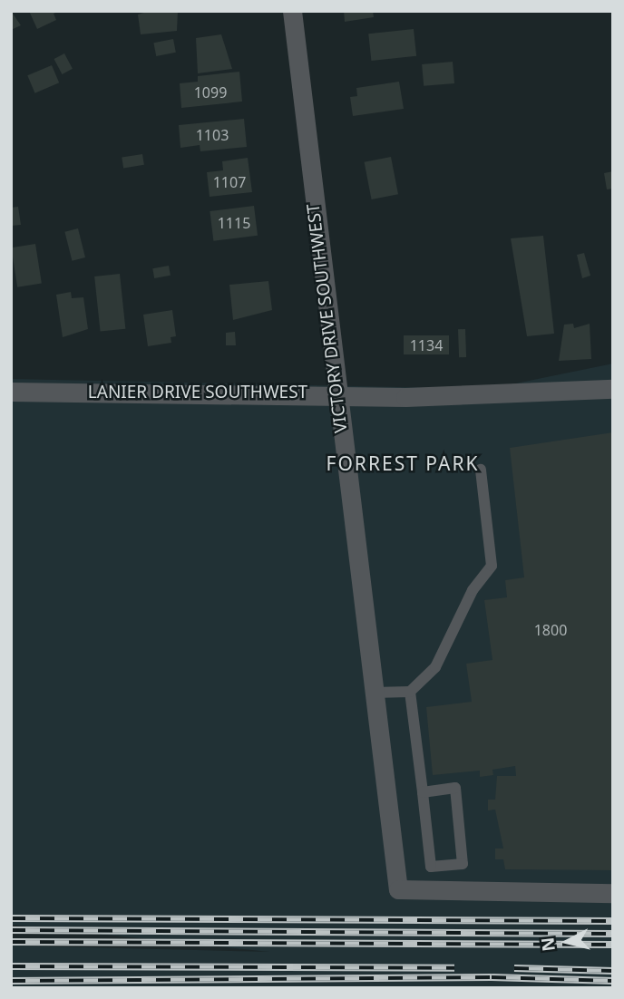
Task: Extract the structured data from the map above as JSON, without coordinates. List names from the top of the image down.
{
  "streets": {
    "street": ["VICTORY DRIVE SOUTHWEST", "LANIER DRIVE SOUTHWEST"]
  },
  "crossings": [
    ["VICTORY DRIVE SOUTHWEST", "LANIER DRIVE SOUTHWEST"]
  ],
  "districts": ["FORREST PARK"],
  "house_numbers": [
    "1099",
    "1103",
    "1107",
    "1115",
    "1134",
    "1800"
  ],
  "north": "left"
}
